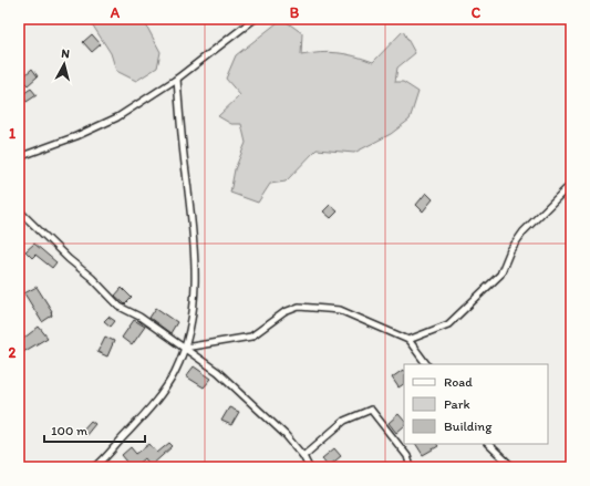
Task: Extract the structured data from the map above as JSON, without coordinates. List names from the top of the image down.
{
  "legend": ["Road", "Park", "Building"],
  "scale_bar": "100 m",
  "north": "top",
  "grid": {
    "columns": ["A", "B", "C"],
    "rows": ["1", "2"]
  }
}
